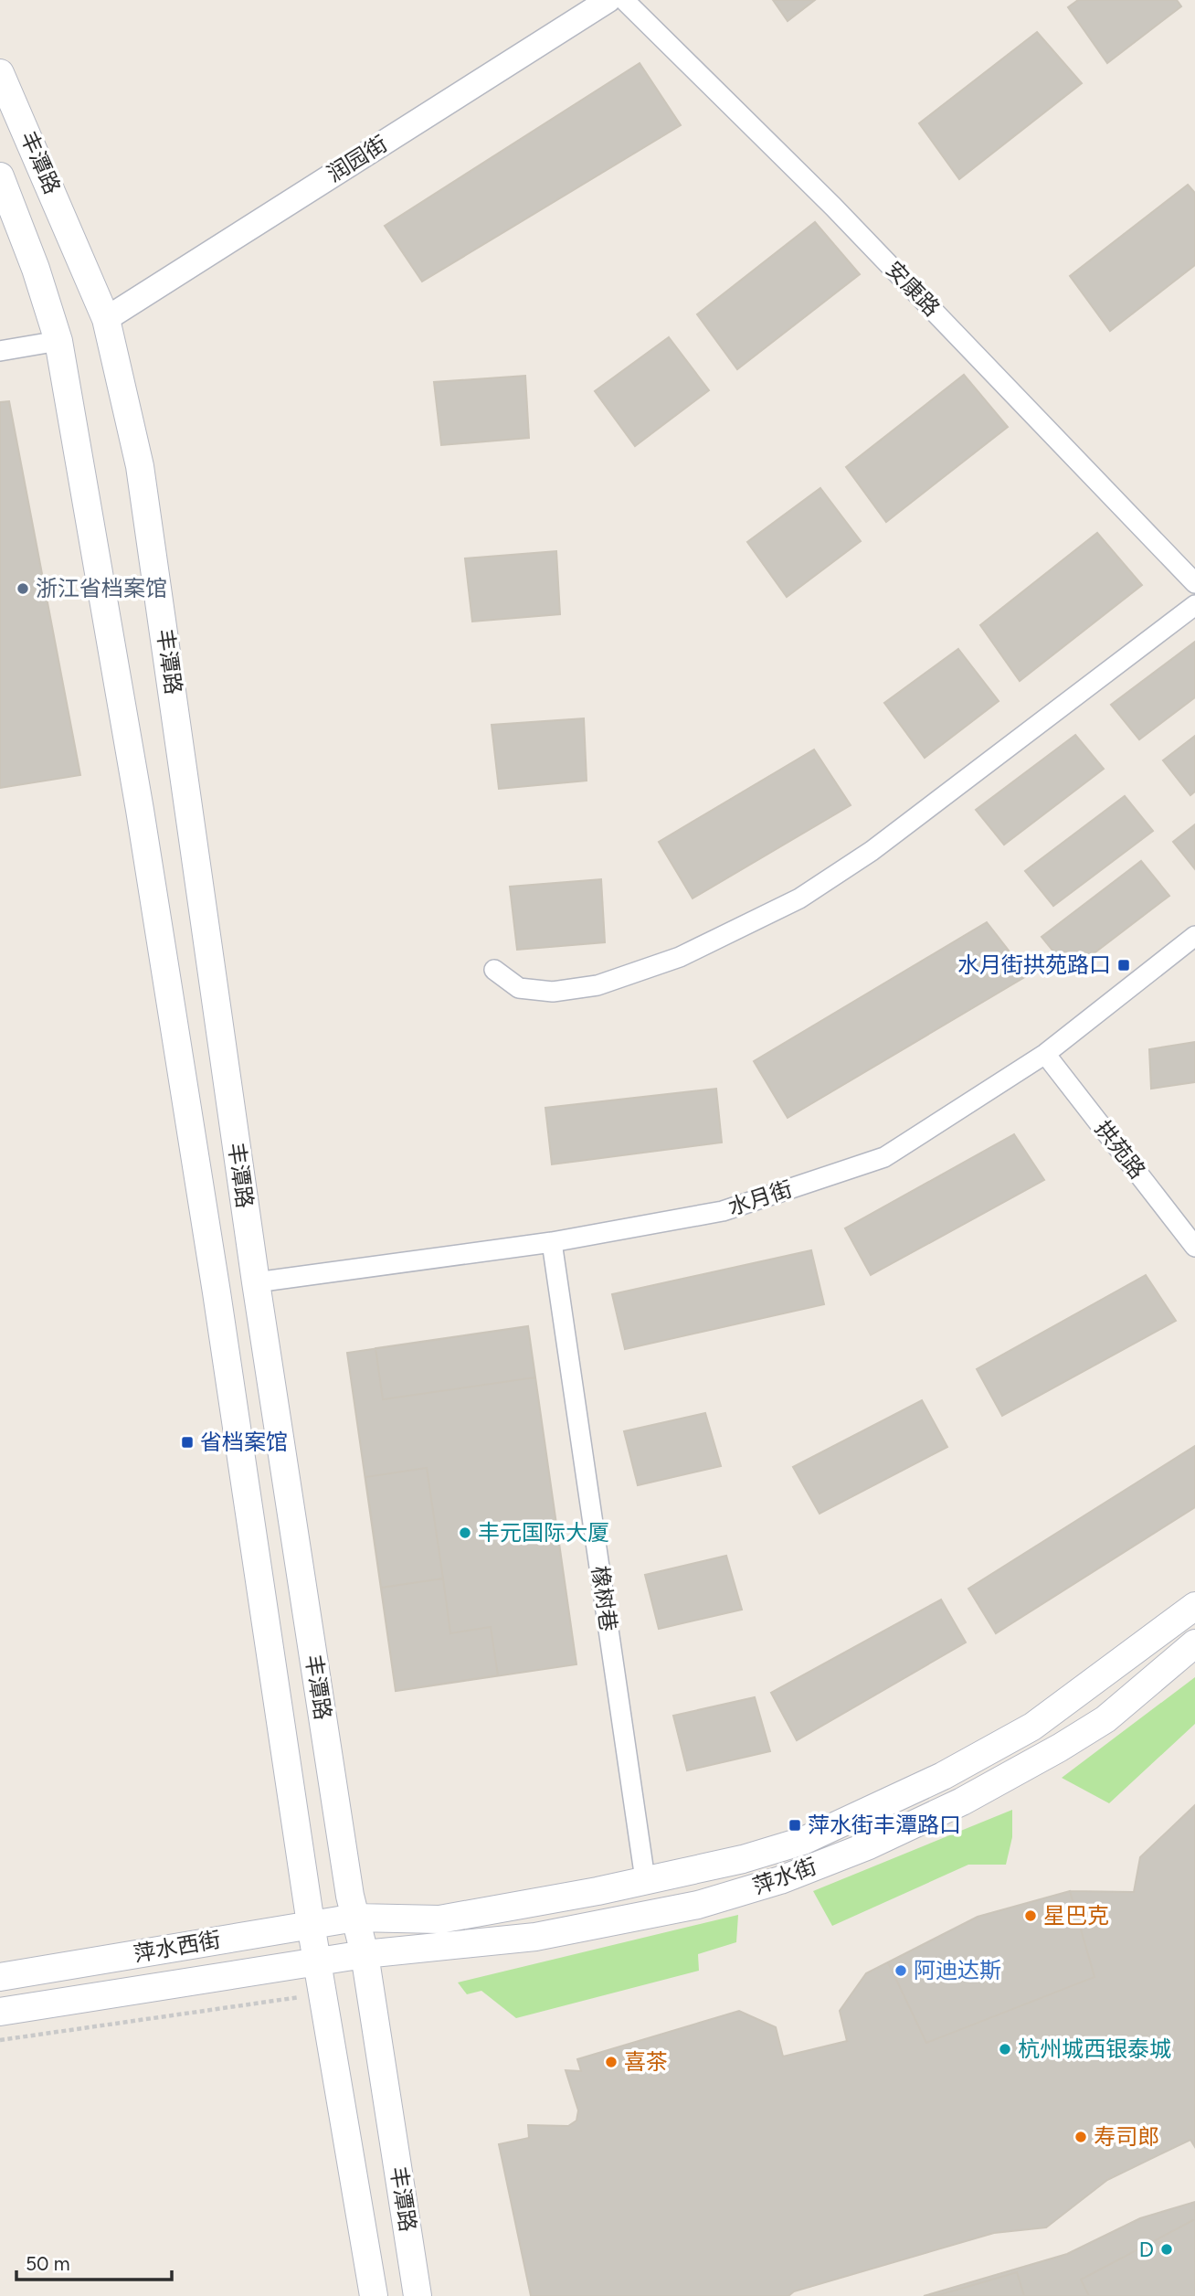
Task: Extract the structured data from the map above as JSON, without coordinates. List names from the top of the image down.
{
  "streets": {
    "main road": ["丰潭路", "萍水街", "萍水西街"],
    "street": [
      "润园街",
      "安康路",
      "拱苑路",
      "水月街",
      "橡树巷"
    ]
  },
  "crossings": [
    ["润园街", "丰潭路"],
    ["丰潭路", "水月街"],
    ["丰潭路", "萍水街"],
    ["丰潭路", "萍水西街"],
    ["拱苑路", "水月街"],
    ["水月街", "橡树巷"],
    ["橡树巷", "萍水街"],
    ["萍水街", "萍水西街"]
  ],
  "places": {
    "other": [
      "浙江省档案馆",
      "丰元国际大厦",
      "星巴克",
      "阿迪达斯",
      "杭州城西银泰城",
      "喜茶",
      "寿司郎",
      "D"
    ],
    "transit": ["水月街拱苑路口", "省档案馆", "萍水街丰潭路口"]
  },
  "scale_bar": "50 m"
}
